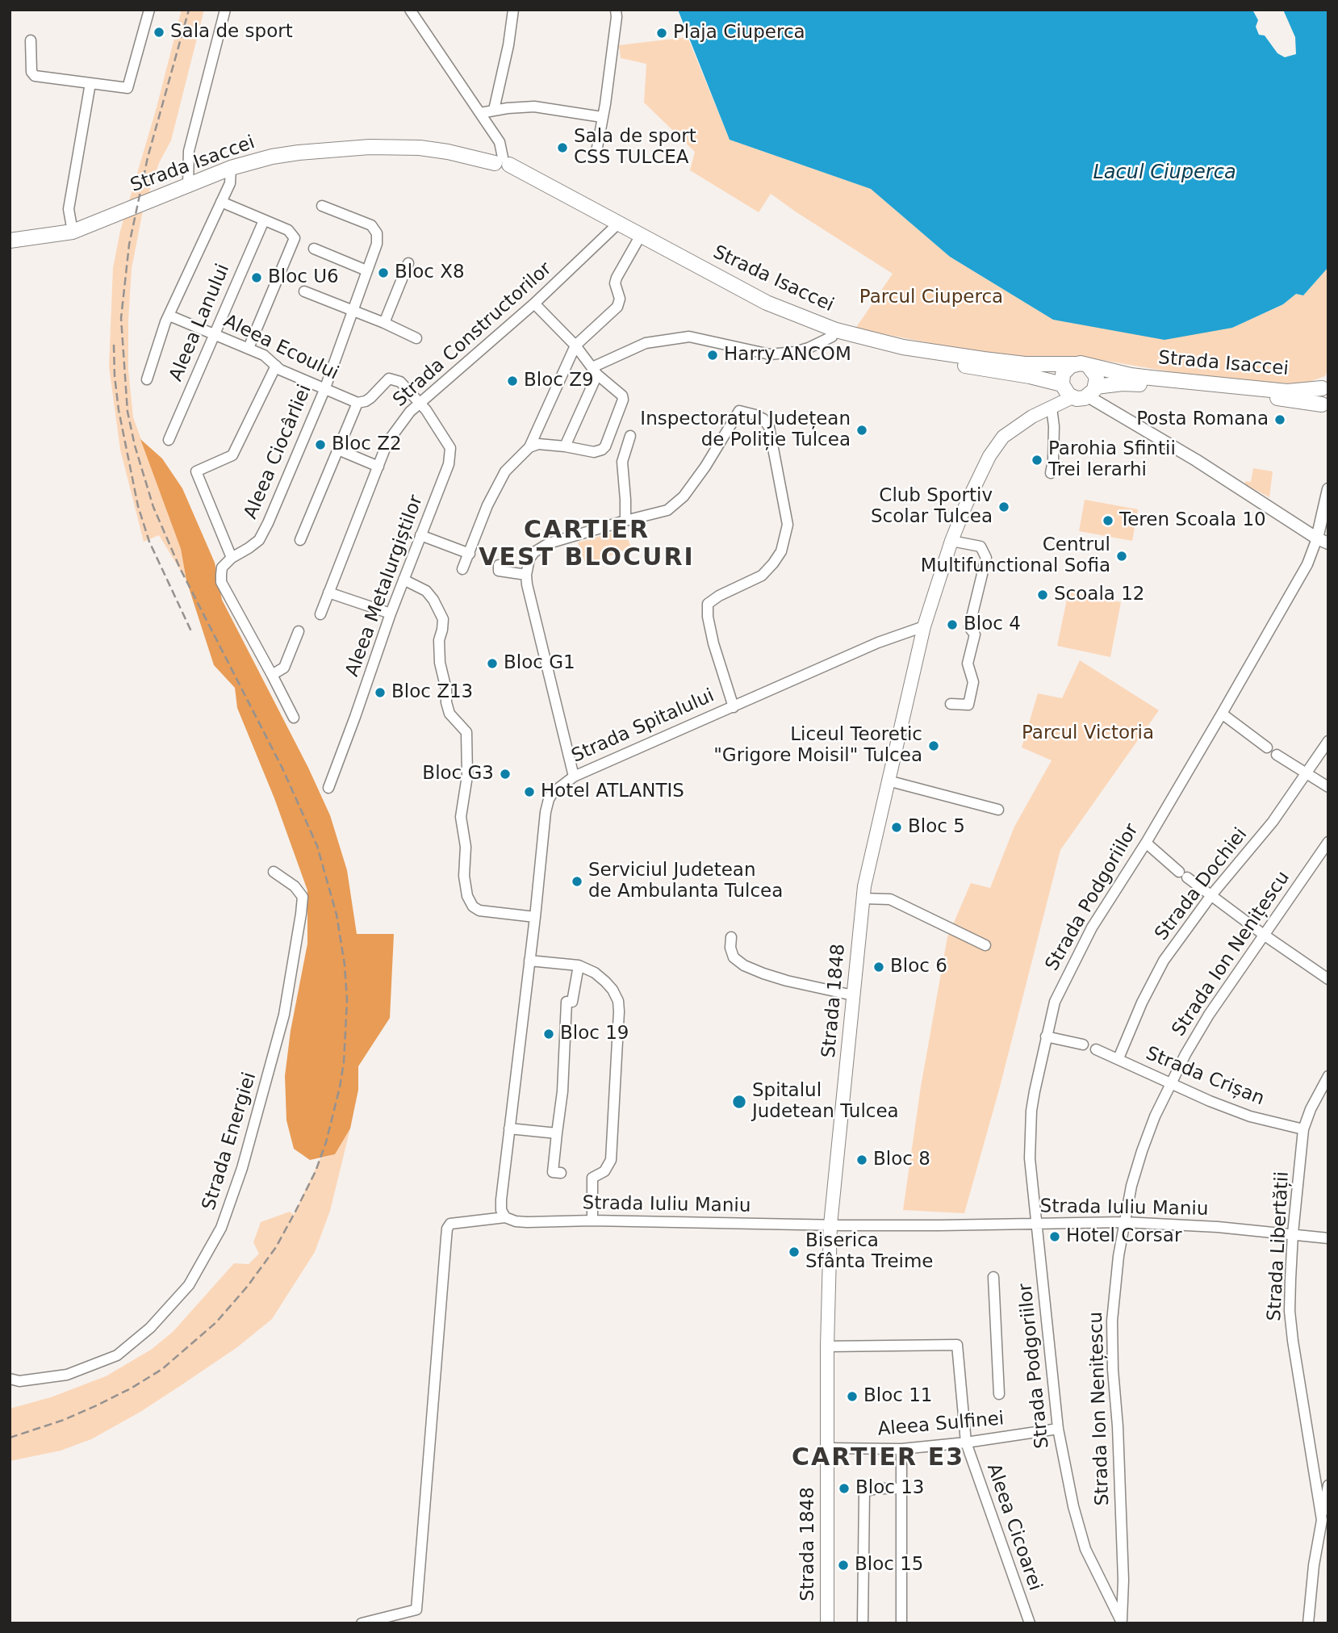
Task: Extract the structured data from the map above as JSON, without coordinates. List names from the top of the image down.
{
  "streets": {
    "main road": ["Strada Isaccei", "Strada 1848"],
    "street": [
      "Aleea Lanului",
      "Strada Constructorilor",
      "Aleea Ecoului",
      "Aleea Ciocârliei",
      "Aleea Metalurgiștilor",
      "Strada Spitalului",
      "Strada Dochiei",
      "Strada Podgoriilor",
      "Strada Ion Nenițescu",
      "Strada Crișan",
      "Strada Energiei",
      "Strada Iuliu Maniu",
      "Strada Libertății",
      "Aleea Sulfinei",
      "Aleea Cicoarei"
    ]
  },
  "crossings": [
    ["Strada Isaccei", "Strada Constructorilor"],
    ["Aleea Lanului", "Aleea Ecoului"],
    ["Strada Constructorilor", "Aleea Metalurgiștilor"],
    ["Aleea Ecoului", "Aleea Ciocârliei"],
    ["Strada Spitalului", "Strada 1848"],
    ["Strada Spitalului", "Strada Iuliu Maniu"],
    ["Strada Dochiei", "Strada Crișan"],
    ["Strada Podgoriilor", "Strada Ion Nenițescu"],
    ["Strada Podgoriilor", "Strada Iuliu Maniu"],
    ["Strada Podgoriilor", "Aleea Sulfinei"],
    ["Strada Ion Nenițescu", "Strada Crișan"],
    ["Strada Ion Nenițescu", "Strada Iuliu Maniu"],
    ["Strada 1848", "Strada Iuliu Maniu"],
    ["Strada 1848", "Aleea Sulfinei"],
    ["Strada 1848", "Aleea Cicoarei"],
    ["Strada Crișan", "Strada Libertății"],
    ["Strada Iuliu Maniu", "Strada Libertății"],
    ["Aleea Sulfinei", "Aleea Cicoarei"]
  ],
  "districts": ["CARTIER VEST BLOCURI", "CARTIER E3"],
  "water": ["Lacul Ciuperca"],
  "parks": ["Parcul Ciuperca", "Parcul Victoria"],
  "places": [
    "Sala de sport",
    "Plaja Ciuperca",
    "Sala de sport CSS TULCEA",
    "Bloc X8",
    "Bloc U6",
    "Harry ANCOM",
    "Bloc Z9",
    "Posta Romana",
    "Inspectoratul Județean de Poliție Tulcea",
    "Bloc Z2",
    "Parohia Sfintii Trei Ierarhi",
    "Club Sportiv Scolar Tulcea",
    "Teren Scoala 10",
    "Centrul Multifunctional Sofia",
    "Scoala 12",
    "Bloc 4",
    "Bloc G1",
    "Bloc Z13",
    "Liceul Teoretic \"Grigore Moisil\" Tulcea",
    "Bloc G3",
    "Hotel ATLANTIS",
    "Bloc 5",
    "Serviciul Judetean de Ambulanta Tulcea",
    "Bloc 6",
    "Bloc 19",
    "Spitalul Judetean Tulcea",
    "Bloc 8",
    "Hotel Corsar",
    "Biserica Sfânta Treime",
    "Bloc 11",
    "Bloc 13",
    "Bloc 15"
  ]
}
